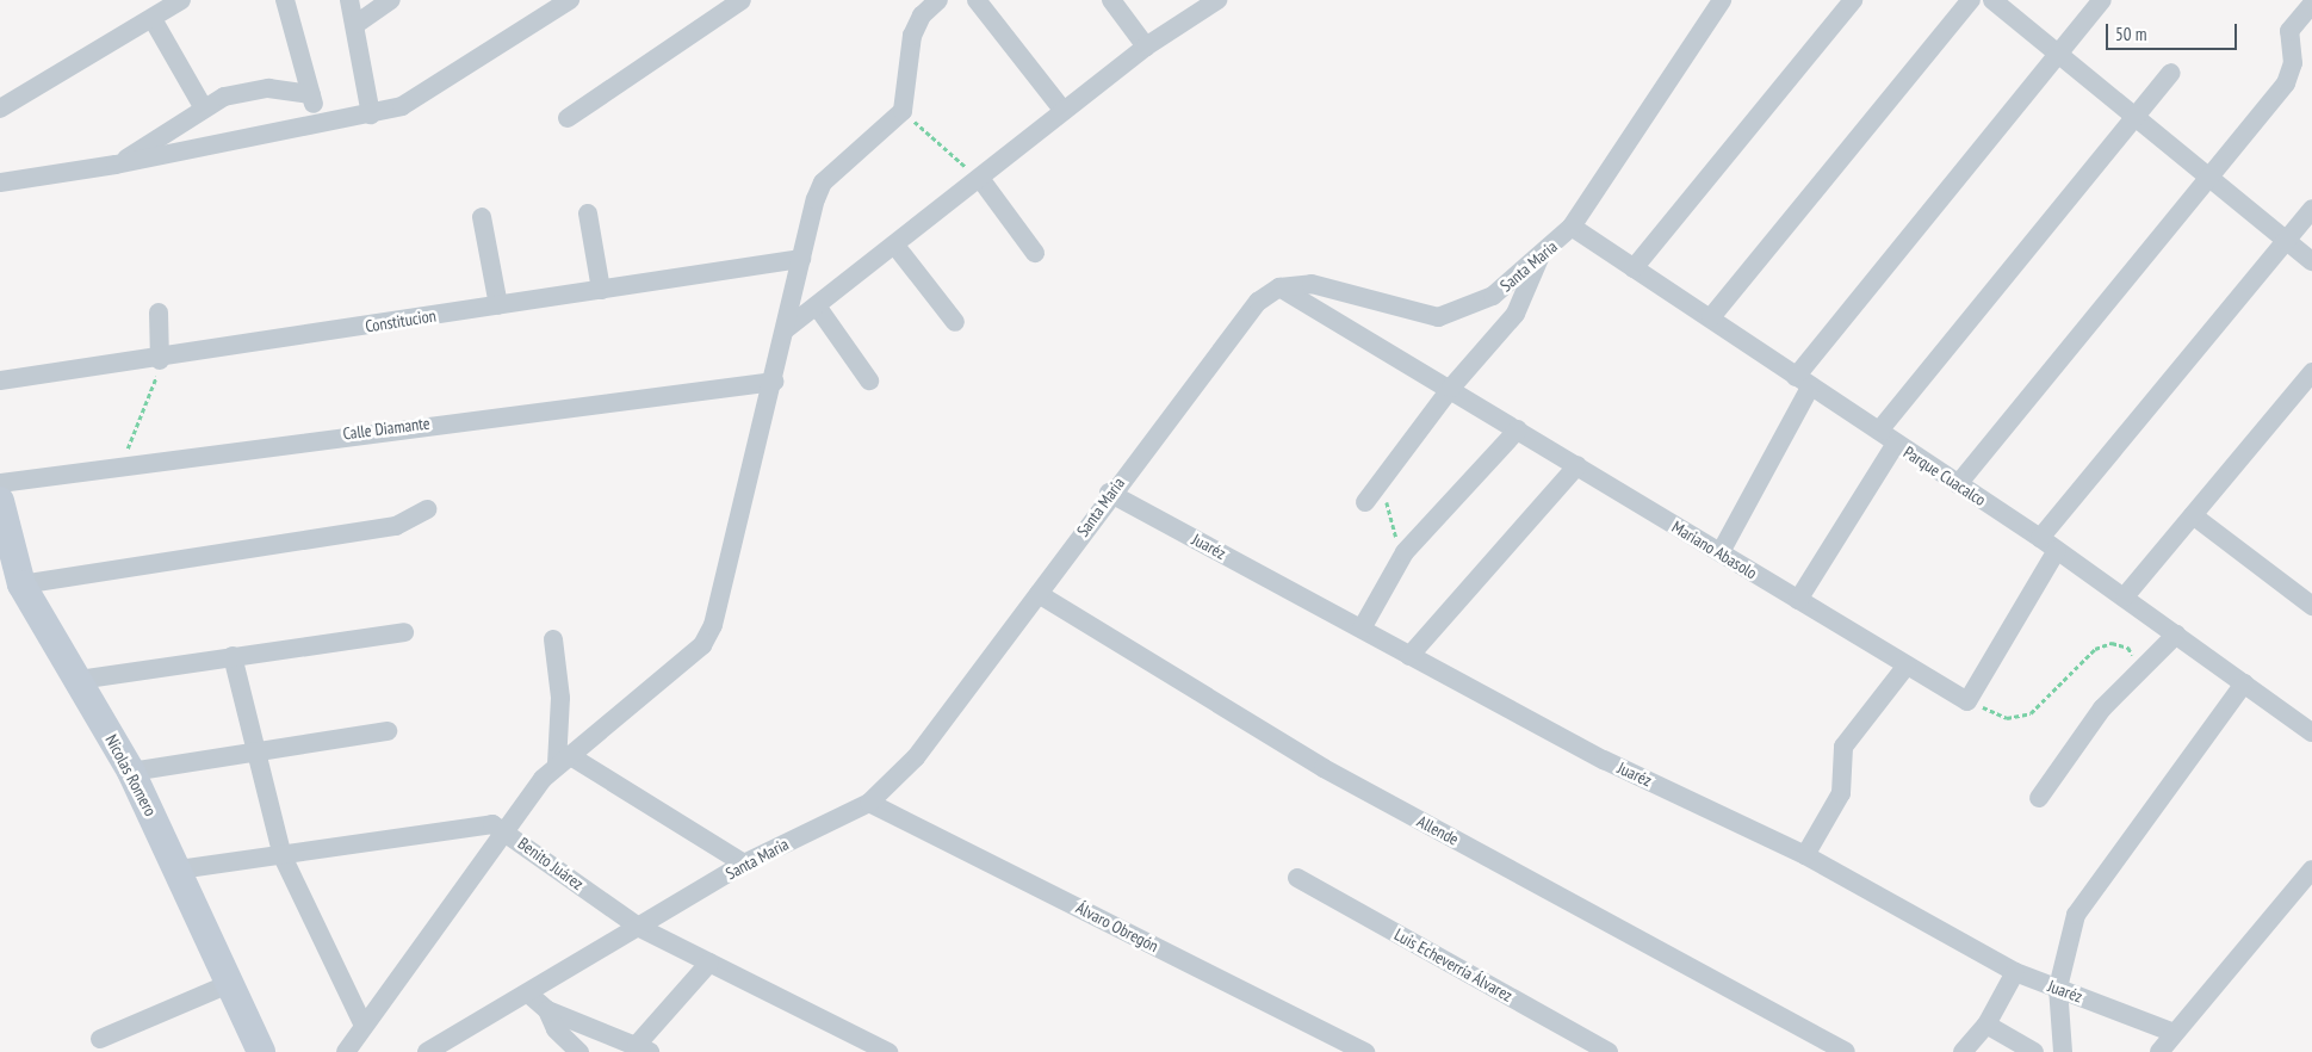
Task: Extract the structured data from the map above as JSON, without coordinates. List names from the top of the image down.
{
  "streets": {
    "main road": ["Nicolas Romero"],
    "street": [
      "Santa Maria",
      "Constitucion",
      "Calle Diamante",
      "Parque Cuacalco",
      "Juaréz",
      "Mariano Abasolo",
      "Allende",
      "Benito Juárez",
      "Álvaro Obregón",
      "Luis Echeverría Álvarez"
    ]
  },
  "crossings": [
    ["Santa Maria", "Parque Cuacalco"],
    ["Santa Maria", "Juaréz"],
    ["Santa Maria", "Mariano Abasolo"],
    ["Santa Maria", "Allende"],
    ["Santa Maria", "Benito Juárez"],
    ["Santa Maria", "Álvaro Obregón"],
    ["Nicolas Romero", "Benito Juárez"]
  ],
  "scale_bar": "50 m"
}
